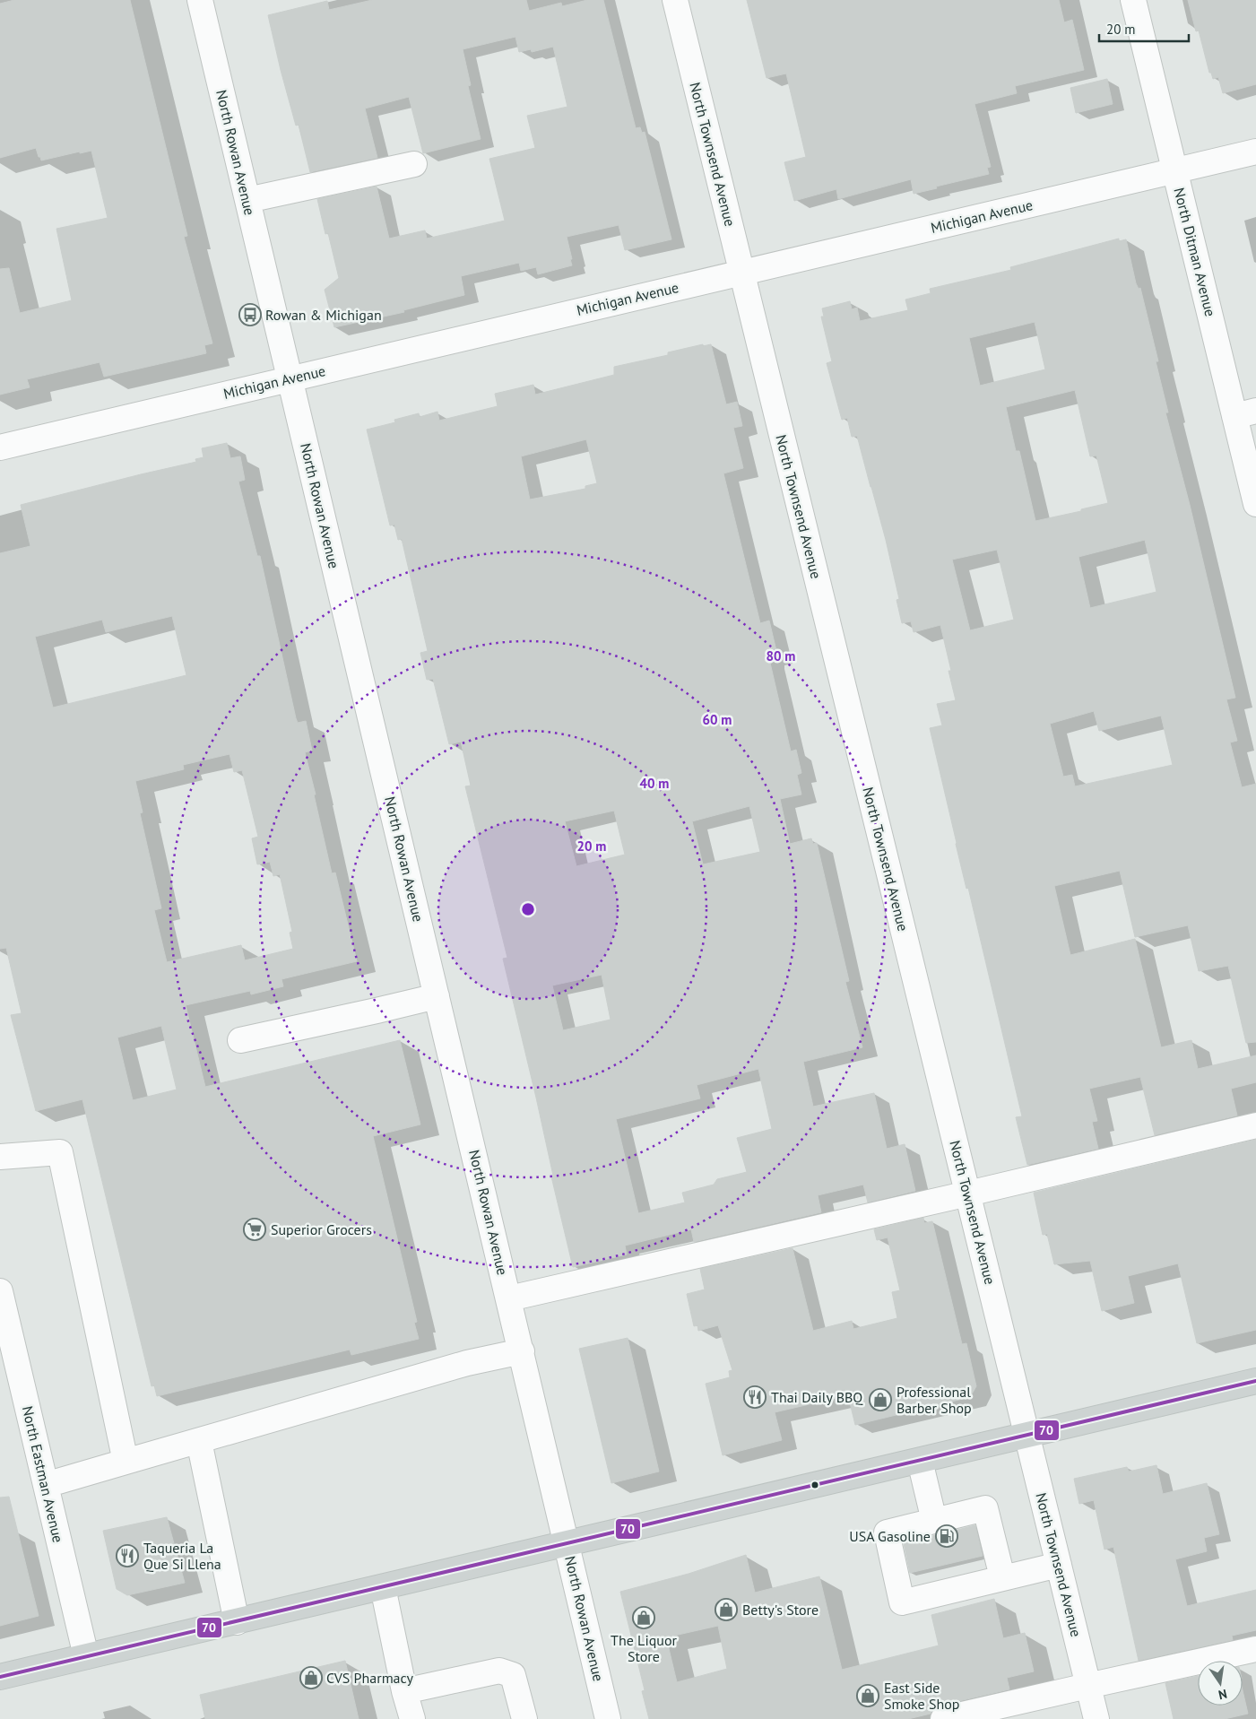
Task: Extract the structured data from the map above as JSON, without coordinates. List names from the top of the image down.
{
  "streets": {
    "street": [
      "North Rowan Avenue",
      "North Townsend Avenue",
      "Michigan Avenue",
      "North Ditman Avenue",
      "North Eastman Avenue"
    ]
  },
  "crossings": [
    ["North Rowan Avenue", "Michigan Avenue"],
    ["North Townsend Avenue", "Michigan Avenue"],
    ["Michigan Avenue", "North Ditman Avenue"]
  ],
  "places": {
    "bus stop": ["Rowan & Michigan"],
    "supermarket": ["Superior Grocers"],
    "restaurant": ["Thai Daily BBQ", "Taqueria La Que Si Llena"],
    "shop": [
      "Professional Barber Shop",
      "Betty's Store",
      "The Liquor Store",
      "CVS Pharmacy",
      "East Side Smoke Shop"
    ],
    "fuel station": ["USA Gasoline"]
  },
  "lines": ["transit line 70"],
  "scale_bar": "20 m",
  "north": "bottom",
  "rings": [
    "80 m",
    "60 m",
    "40 m",
    "20 m"
  ]
}
